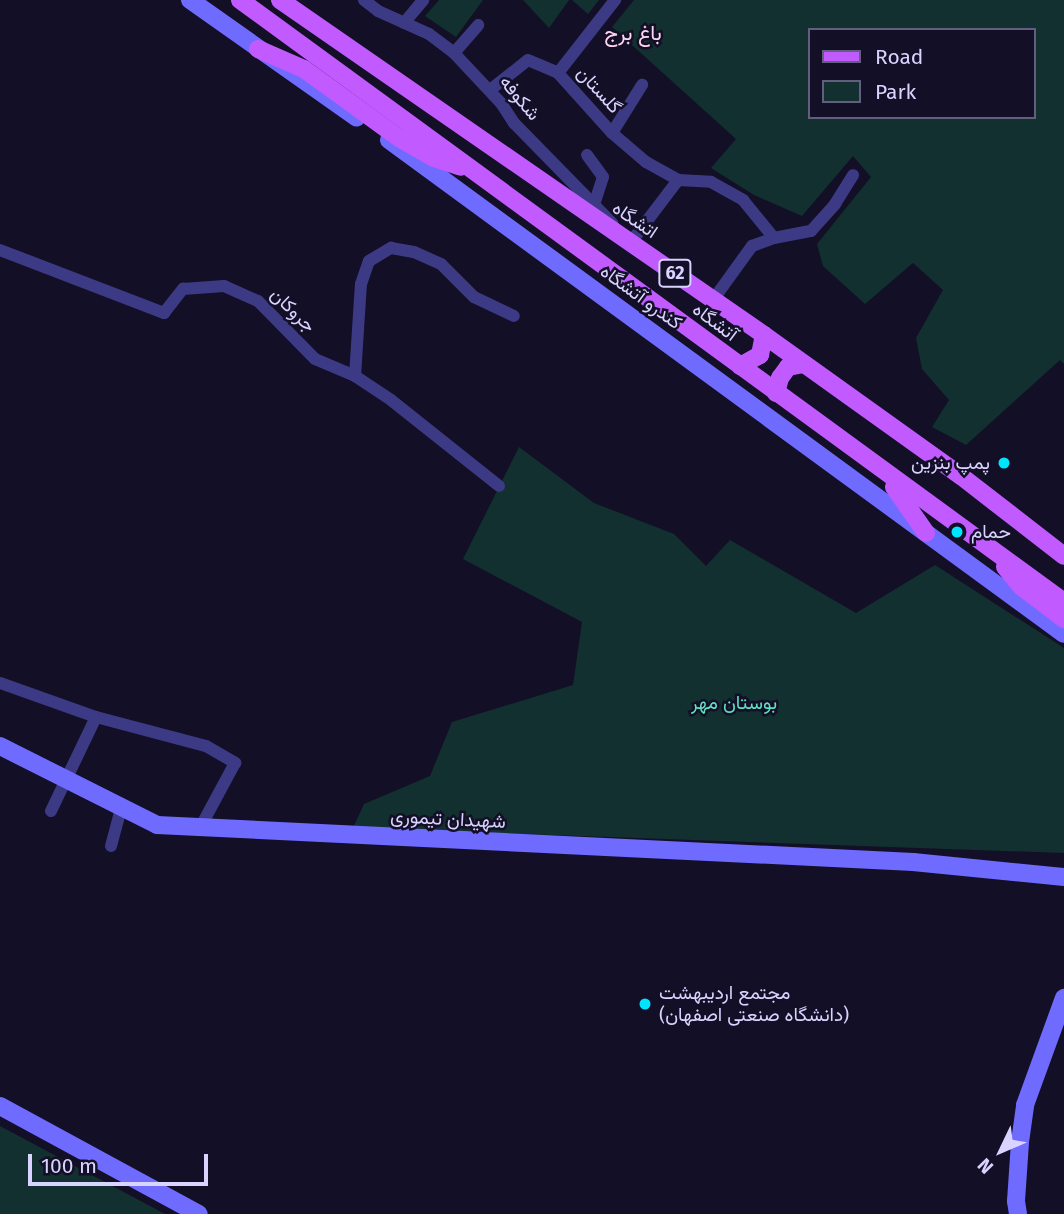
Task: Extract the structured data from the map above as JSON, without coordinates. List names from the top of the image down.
{
  "streets": {
    "main road": [
      "اتشگاه",
      "62",
      "کندرو آتشگاه",
      "آتشگاه",
      "شهیدان تیموری"
    ],
    "street": ["گلستان", "شکوفه", "جروکان"]
  },
  "crossings": [
    ["گلستان", "شکوفه"],
    ["شکوفه", "اتشگاه"]
  ],
  "districts": ["باغ برج"],
  "parks": ["بوستان مهر"],
  "places": ["پمپ بنزین", "حمام", "مجتمع اردیبهشت (دانشگاه صنعتی اصفهان)"],
  "legend": ["Road", "Park"],
  "scale_bar": "100 m",
  "north": "bottom left"
}
